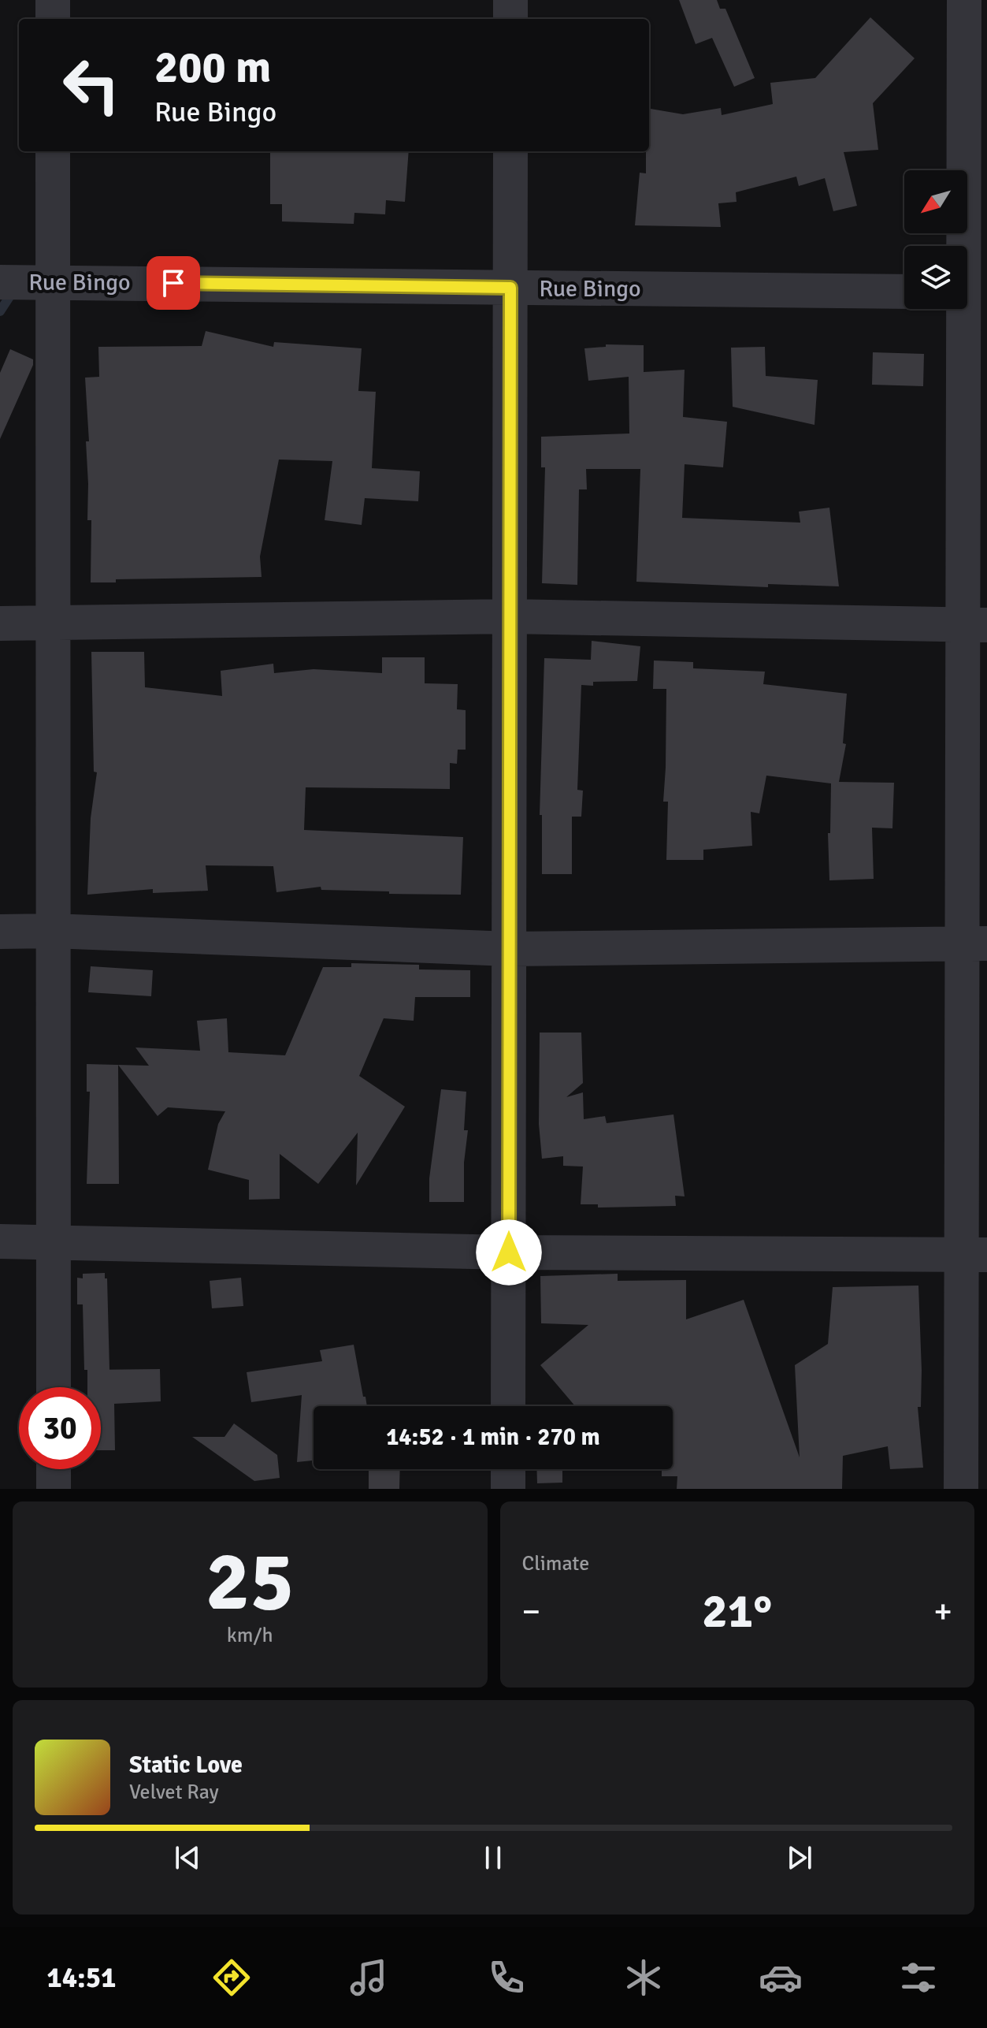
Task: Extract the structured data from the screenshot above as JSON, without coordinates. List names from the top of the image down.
{
  "streets": {
    "street": ["Rue Bingo"]
  },
  "north": "bottom left",
  "page": {
    "turn": ["200 m", "Rue Bingo"],
    "limit": "30",
    "trip": "14:52 · 1 min · 270 m",
    "tile": [
      ["25", "km/h"],
      "Climate"
    ],
    "heat": ["−", "21°", "+"],
    "song": ["Static Love", "Velvet Ray"],
    "tabs": "14:51"
  }
}
